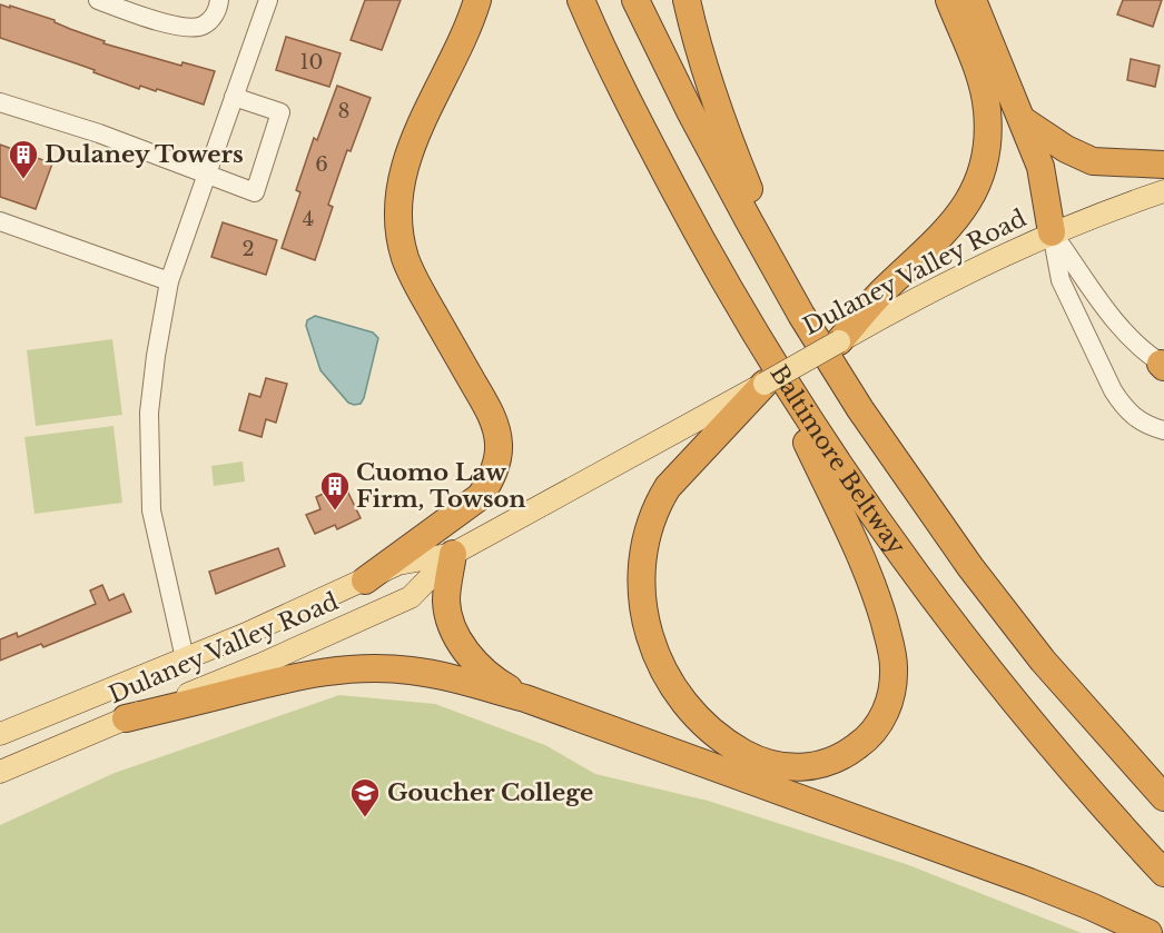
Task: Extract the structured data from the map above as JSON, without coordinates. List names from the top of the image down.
{
  "streets": {
    "highway": ["Baltimore Beltway"],
    "main road": ["Dulaney Valley Road"]
  },
  "places": {
    "building": ["Dulaney Towers", "Cuomo Law Firm, Towson"],
    "school or university": ["Goucher College"]
  },
  "house_numbers": [
    "10",
    "8",
    "6",
    "4",
    "2"
  ]
}
